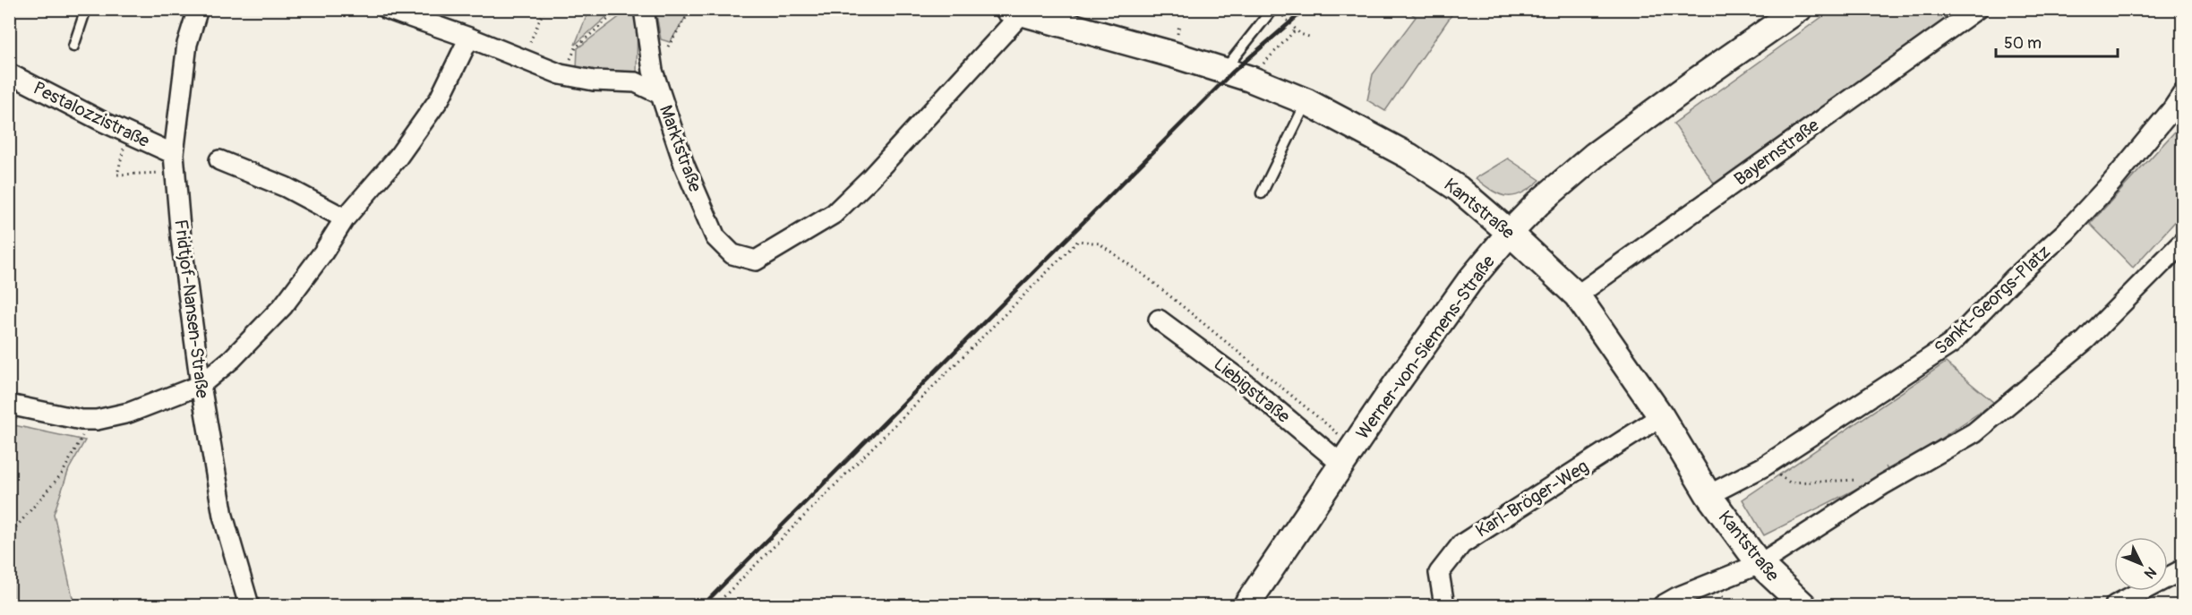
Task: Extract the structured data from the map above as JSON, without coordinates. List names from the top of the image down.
{
  "streets": {
    "main road": ["Kantstraße", "Werner-von-Siemens-Straße"],
    "street": [
      "Pestalozzistraße",
      "Marktstraße",
      "Bayernstraße",
      "Sankt-Georgs-Platz",
      "Fridtjof-Nansen-Straße",
      "Liebigstraße",
      "Karl-Bröger-Weg"
    ]
  },
  "crossings": [
    ["Pestalozzistraße", "Fridtjof-Nansen-Straße"],
    ["Marktstraße", "Kantstraße"],
    ["Bayernstraße", "Kantstraße"],
    ["Kantstraße", "Sankt-Georgs-Platz"],
    ["Kantstraße", "Werner-von-Siemens-Straße"],
    ["Kantstraße", "Karl-Bröger-Weg"],
    ["Werner-von-Siemens-Straße", "Liebigstraße"]
  ],
  "scale_bar": "50 m",
  "north": "bottom right"
}
